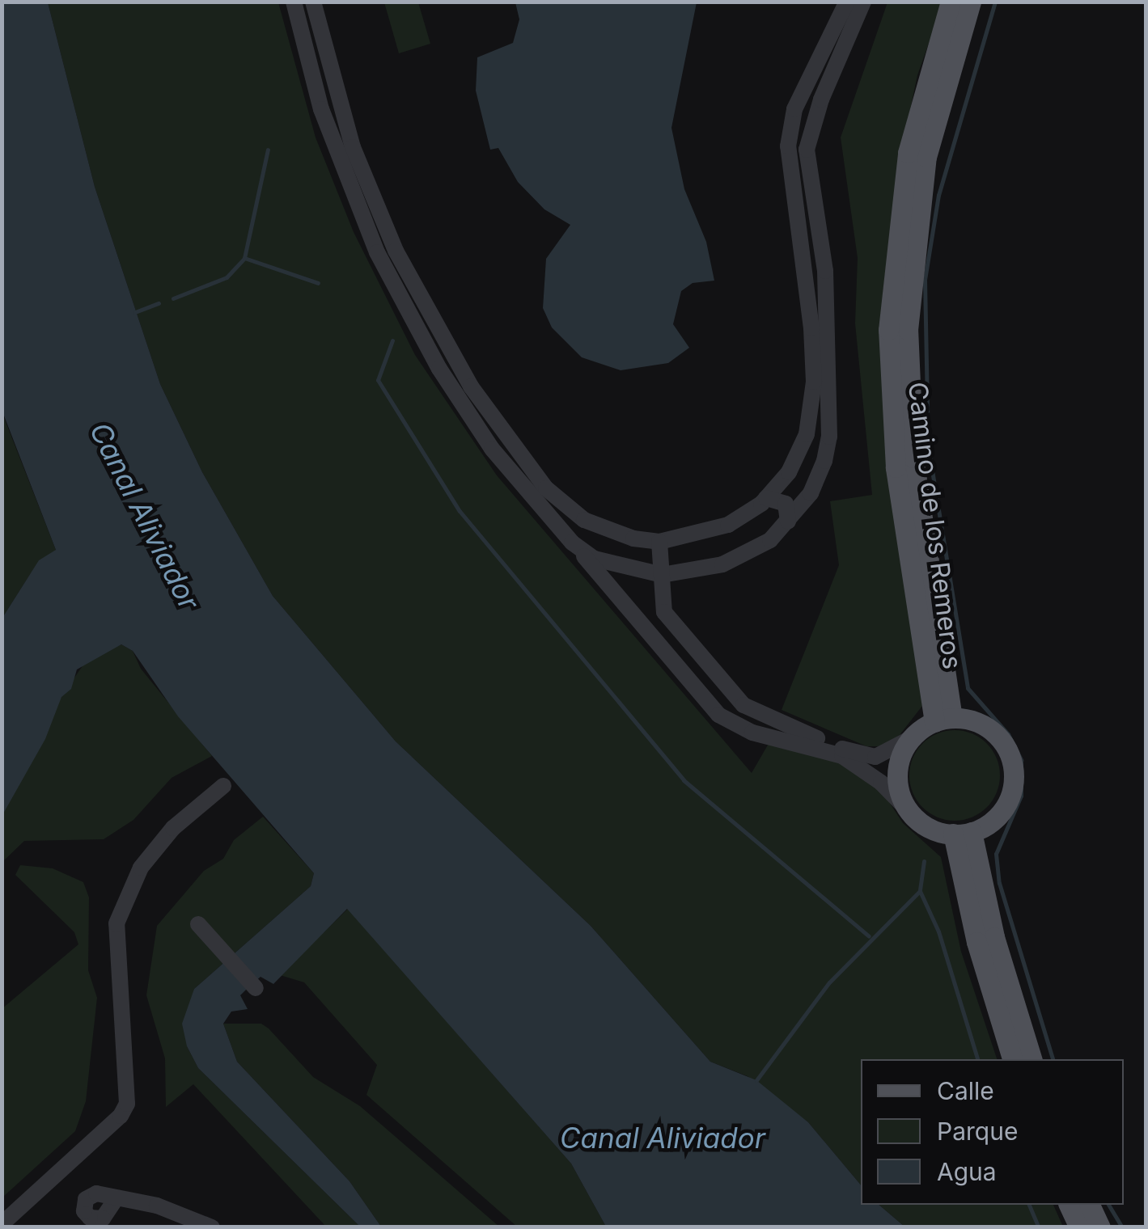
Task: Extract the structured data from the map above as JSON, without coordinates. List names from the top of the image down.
{
  "streets": {
    "main road": ["Camino de los Remeros"]
  },
  "water": ["Canal Aliviador"],
  "legend": ["Calle", "Parque", "Agua"]
}
